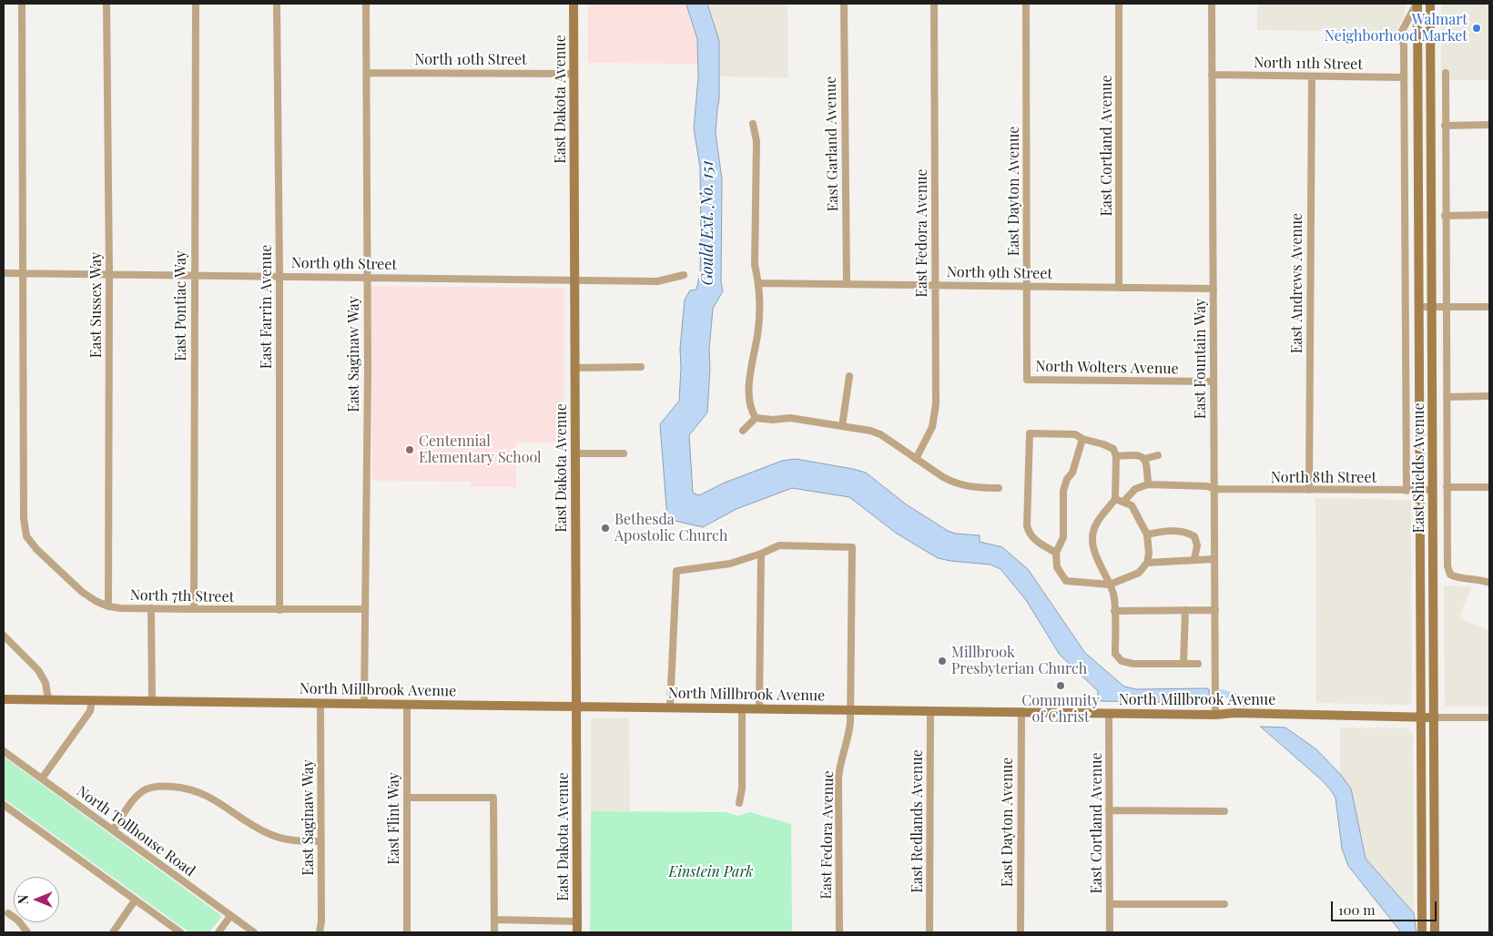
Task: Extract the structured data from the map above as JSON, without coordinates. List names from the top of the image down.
{
  "streets": {
    "street": [
      "North 10th Street",
      "North 11th Street",
      "East Dakota Avenue",
      "East Garland Avenue",
      "East Cortland Avenue",
      "East Dayton Avenue",
      "East Fedora Avenue",
      "North 9th Street",
      "East Andrews Avenue",
      "East Sussex Way",
      "East Pontiac Way",
      "East Farrin Avenue",
      "East Saginaw Way",
      "East Fountain Way",
      "North Wolters Avenue",
      "East Shields Avenue",
      "North 8th Street",
      "North 7th Street",
      "North Millbrook Avenue",
      "East Flint Way",
      "East Redlands Avenue",
      "North Tollhouse Road"
    ]
  },
  "crossings": [
    ["North 10th Street", "East Dakota Avenue"],
    ["North 10th Street", "East Saginaw Way"],
    ["North 11th Street", "East Andrews Avenue"],
    ["North 11th Street", "East Fountain Way"],
    ["East Dakota Avenue", "North 9th Street"],
    ["East Dakota Avenue", "North Millbrook Avenue"],
    ["East Garland Avenue", "North 9th Street"],
    ["East Cortland Avenue", "North 9th Street"],
    ["East Cortland Avenue", "North Millbrook Avenue"],
    ["East Dayton Avenue", "North 9th Street"],
    ["East Dayton Avenue", "North Wolters Avenue"],
    ["East Dayton Avenue", "North Millbrook Avenue"],
    ["East Fedora Avenue", "North 9th Street"],
    ["East Fedora Avenue", "North Millbrook Avenue"],
    ["North 9th Street", "East Sussex Way"],
    ["North 9th Street", "East Pontiac Way"],
    ["North 9th Street", "East Farrin Avenue"],
    ["North 9th Street", "East Saginaw Way"],
    ["North 9th Street", "East Fountain Way"],
    ["North 9th Street", "North 7th Street"],
    ["East Andrews Avenue", "North 8th Street"],
    ["East Sussex Way", "North 7th Street"],
    ["East Pontiac Way", "North 7th Street"],
    ["East Farrin Avenue", "North 7th Street"],
    ["East Saginaw Way", "North 7th Street"],
    ["East Saginaw Way", "North Millbrook Avenue"],
    ["East Fountain Way", "North Wolters Avenue"],
    ["East Fountain Way", "North 8th Street"],
    ["East Fountain Way", "North Millbrook Avenue"],
    ["East Shields Avenue", "North 8th Street"],
    ["East Shields Avenue", "North Millbrook Avenue"],
    ["North Millbrook Avenue", "East Flint Way"],
    ["North Millbrook Avenue", "East Redlands Avenue"]
  ],
  "water": ["Gould Ext. No. 151"],
  "parks": ["Einstein Park"],
  "places": [
    "Walmart Neighborhood Market",
    "Centennial Elementary School",
    "Bethesda Apostolic Church",
    "Millbrook Presbyterian Church",
    "Community of Christ"
  ],
  "scale_bar": "100 m",
  "north": "left"
}
